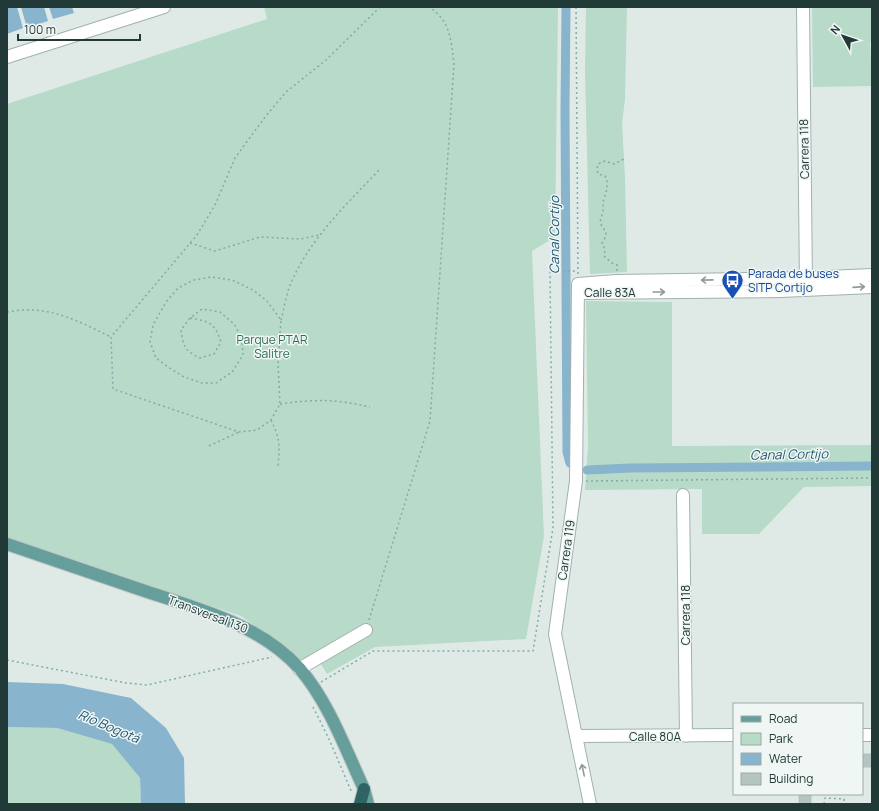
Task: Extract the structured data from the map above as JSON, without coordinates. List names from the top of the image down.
{
  "streets": {
    "main road": ["Transversal 130"],
    "street": [
      "Carrera 118",
      "Calle 83A",
      "Carrera 119",
      "Calle 80A"
    ]
  },
  "crossings": [
    ["Carrera 118", "Calle 83A"],
    ["Carrera 118", "Calle 80A"],
    ["Calle 83A", "Carrera 119"],
    ["Carrera 119", "Calle 80A"]
  ],
  "water": ["Canal Cortijo", "Río Bogotá"],
  "parks": ["Parque PTAR Salitre"],
  "places": {
    "bus stop": ["Parada de buses SITP Cortijo"]
  },
  "legend": [
    "Road",
    "Park",
    "Water",
    "Building"
  ],
  "scale_bar": "100 m",
  "north": "top left"
}
